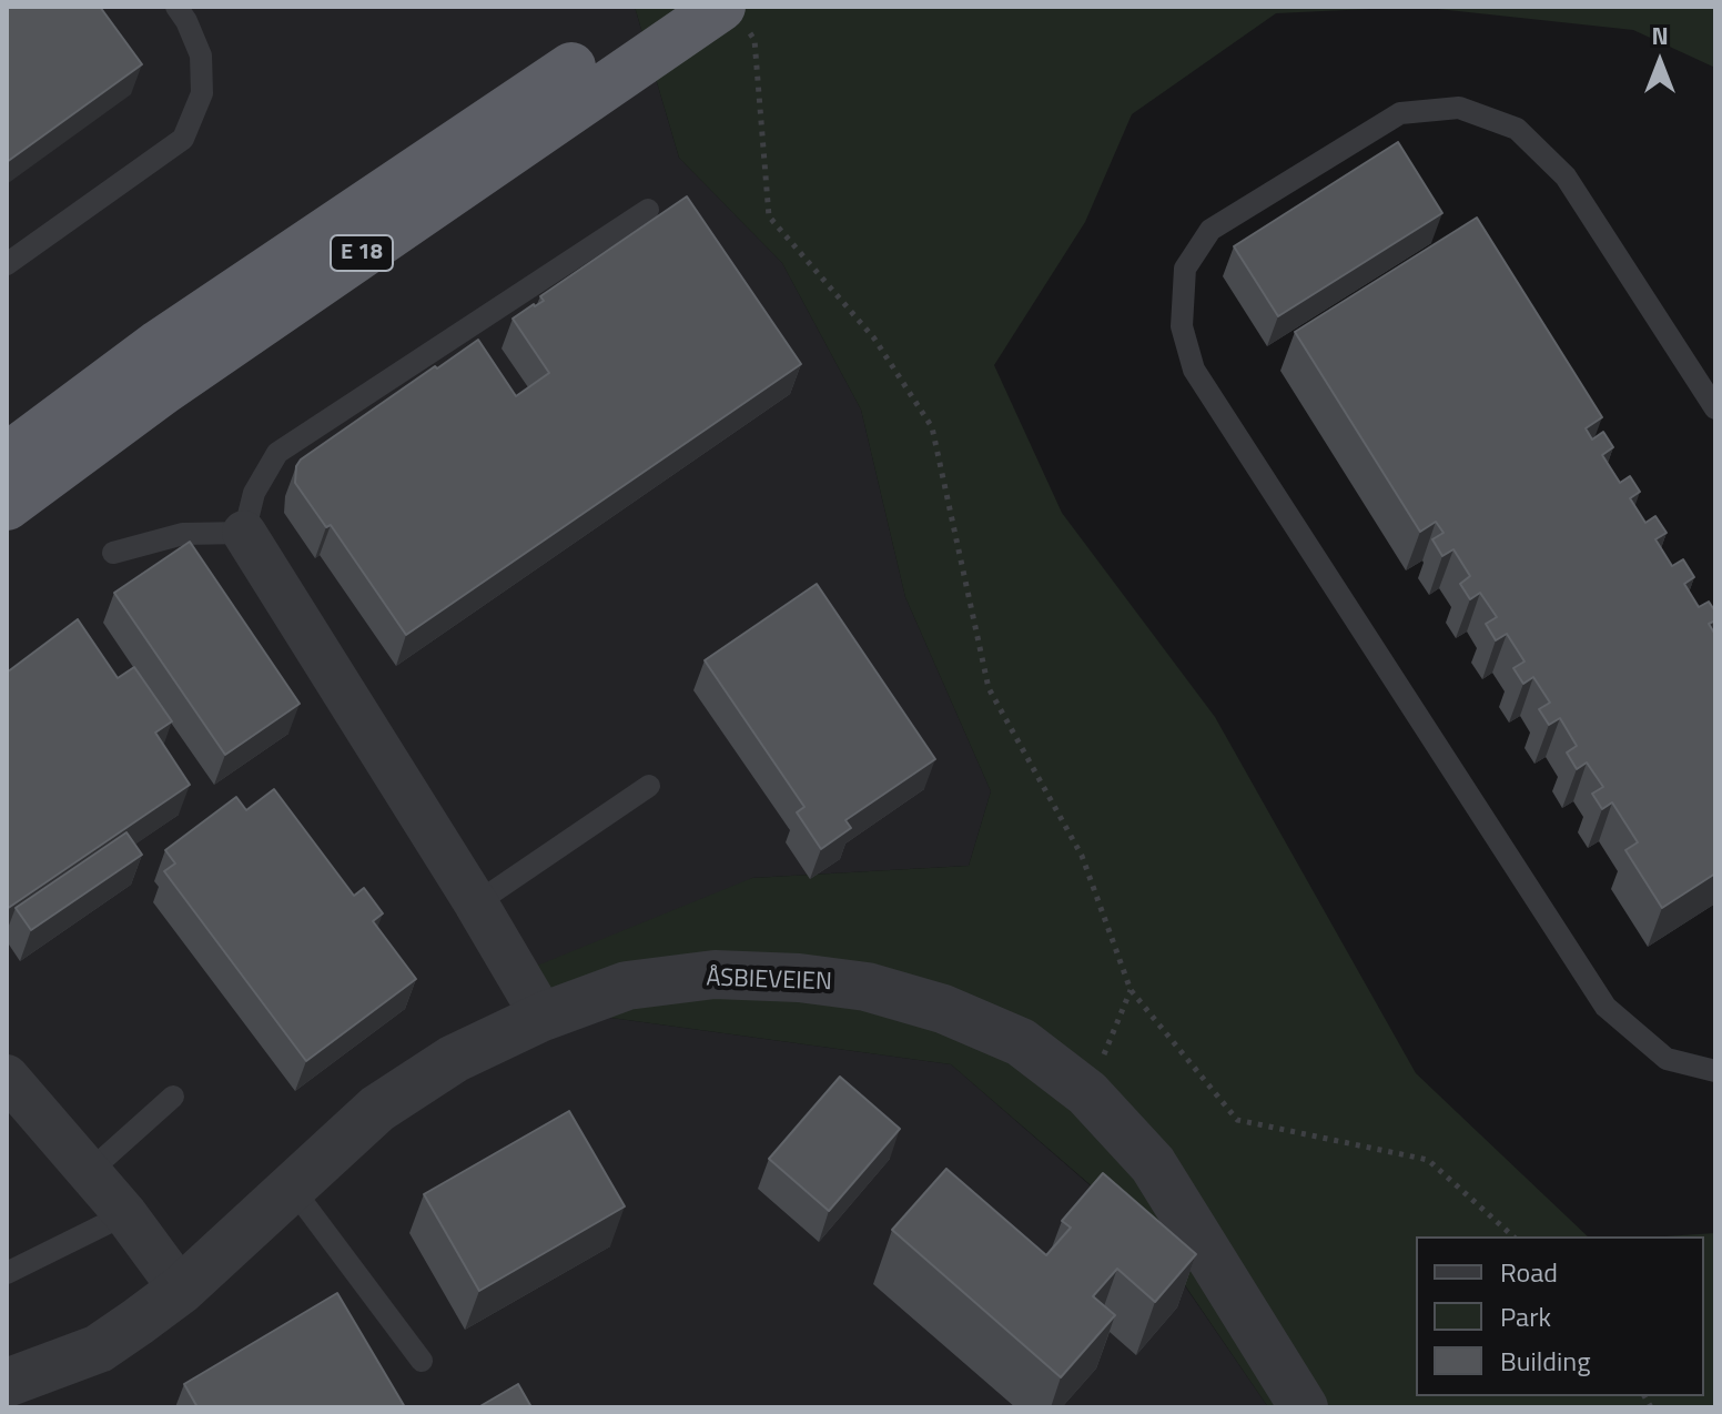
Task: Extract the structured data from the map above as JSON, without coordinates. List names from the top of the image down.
{
  "streets": {
    "highway": ["E 18"],
    "street": ["ÅSBIEVEIEN"]
  },
  "legend": ["Road", "Park", "Building"],
  "north": "top"
}
